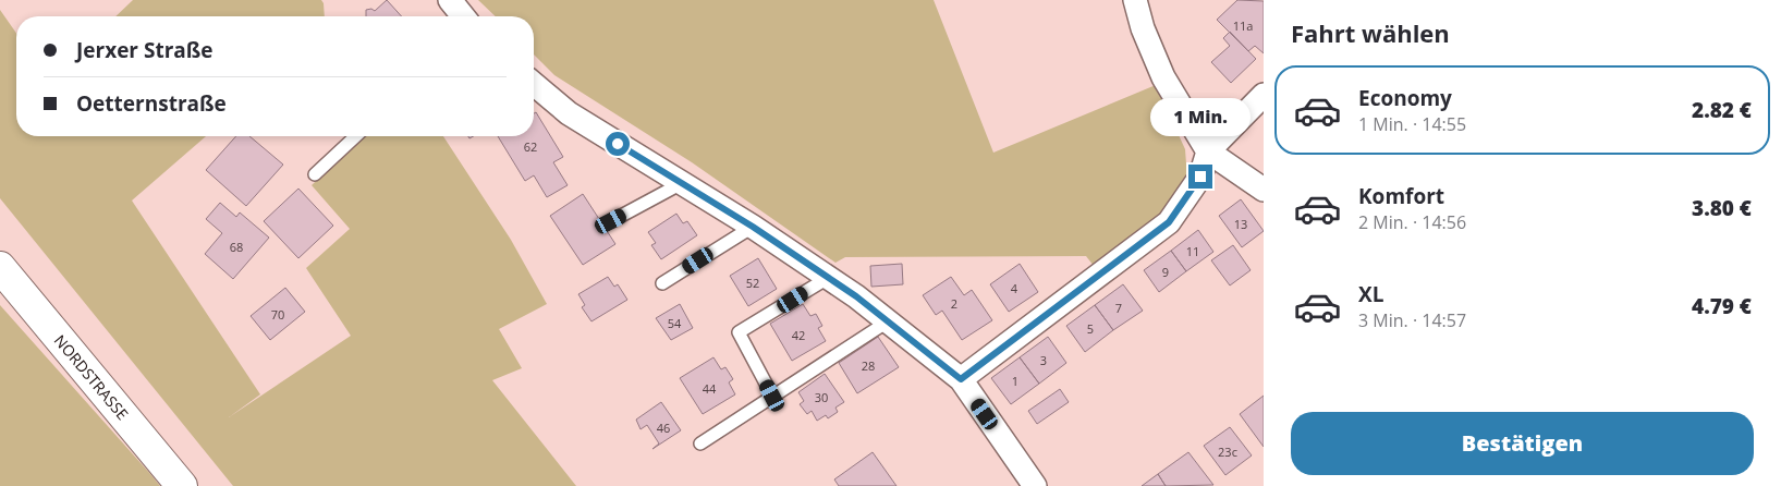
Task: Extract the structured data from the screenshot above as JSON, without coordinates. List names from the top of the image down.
{
  "streets": {
    "main road": ["NORDSTRASSE"]
  },
  "house_numbers": [
    "11a",
    "62",
    "13",
    "68",
    "11",
    "9",
    "52",
    "4",
    "2",
    "7",
    "70",
    "54",
    "5",
    "42",
    "3",
    "28",
    "1",
    "44",
    "30",
    "46",
    "23c"
  ],
  "page": {
    "heading": "Fahrt wählen",
    "banner": ["Jerxer Straße", "Oetternstraße"],
    "list": [
      {
        "name": "Economy",
        "note": "1 Min. · 14:55",
        "value": "2.82 €"
      },
      {
        "name": "Komfort",
        "note": "2 Min. · 14:56",
        "value": "3.80 €"
      },
      {
        "name": "XL",
        "note": "3 Min. · 14:57",
        "value": "4.79 €"
      }
    ],
    "bubble": "1 Min.",
    "buttons": "Bestätigen"
  }
}
